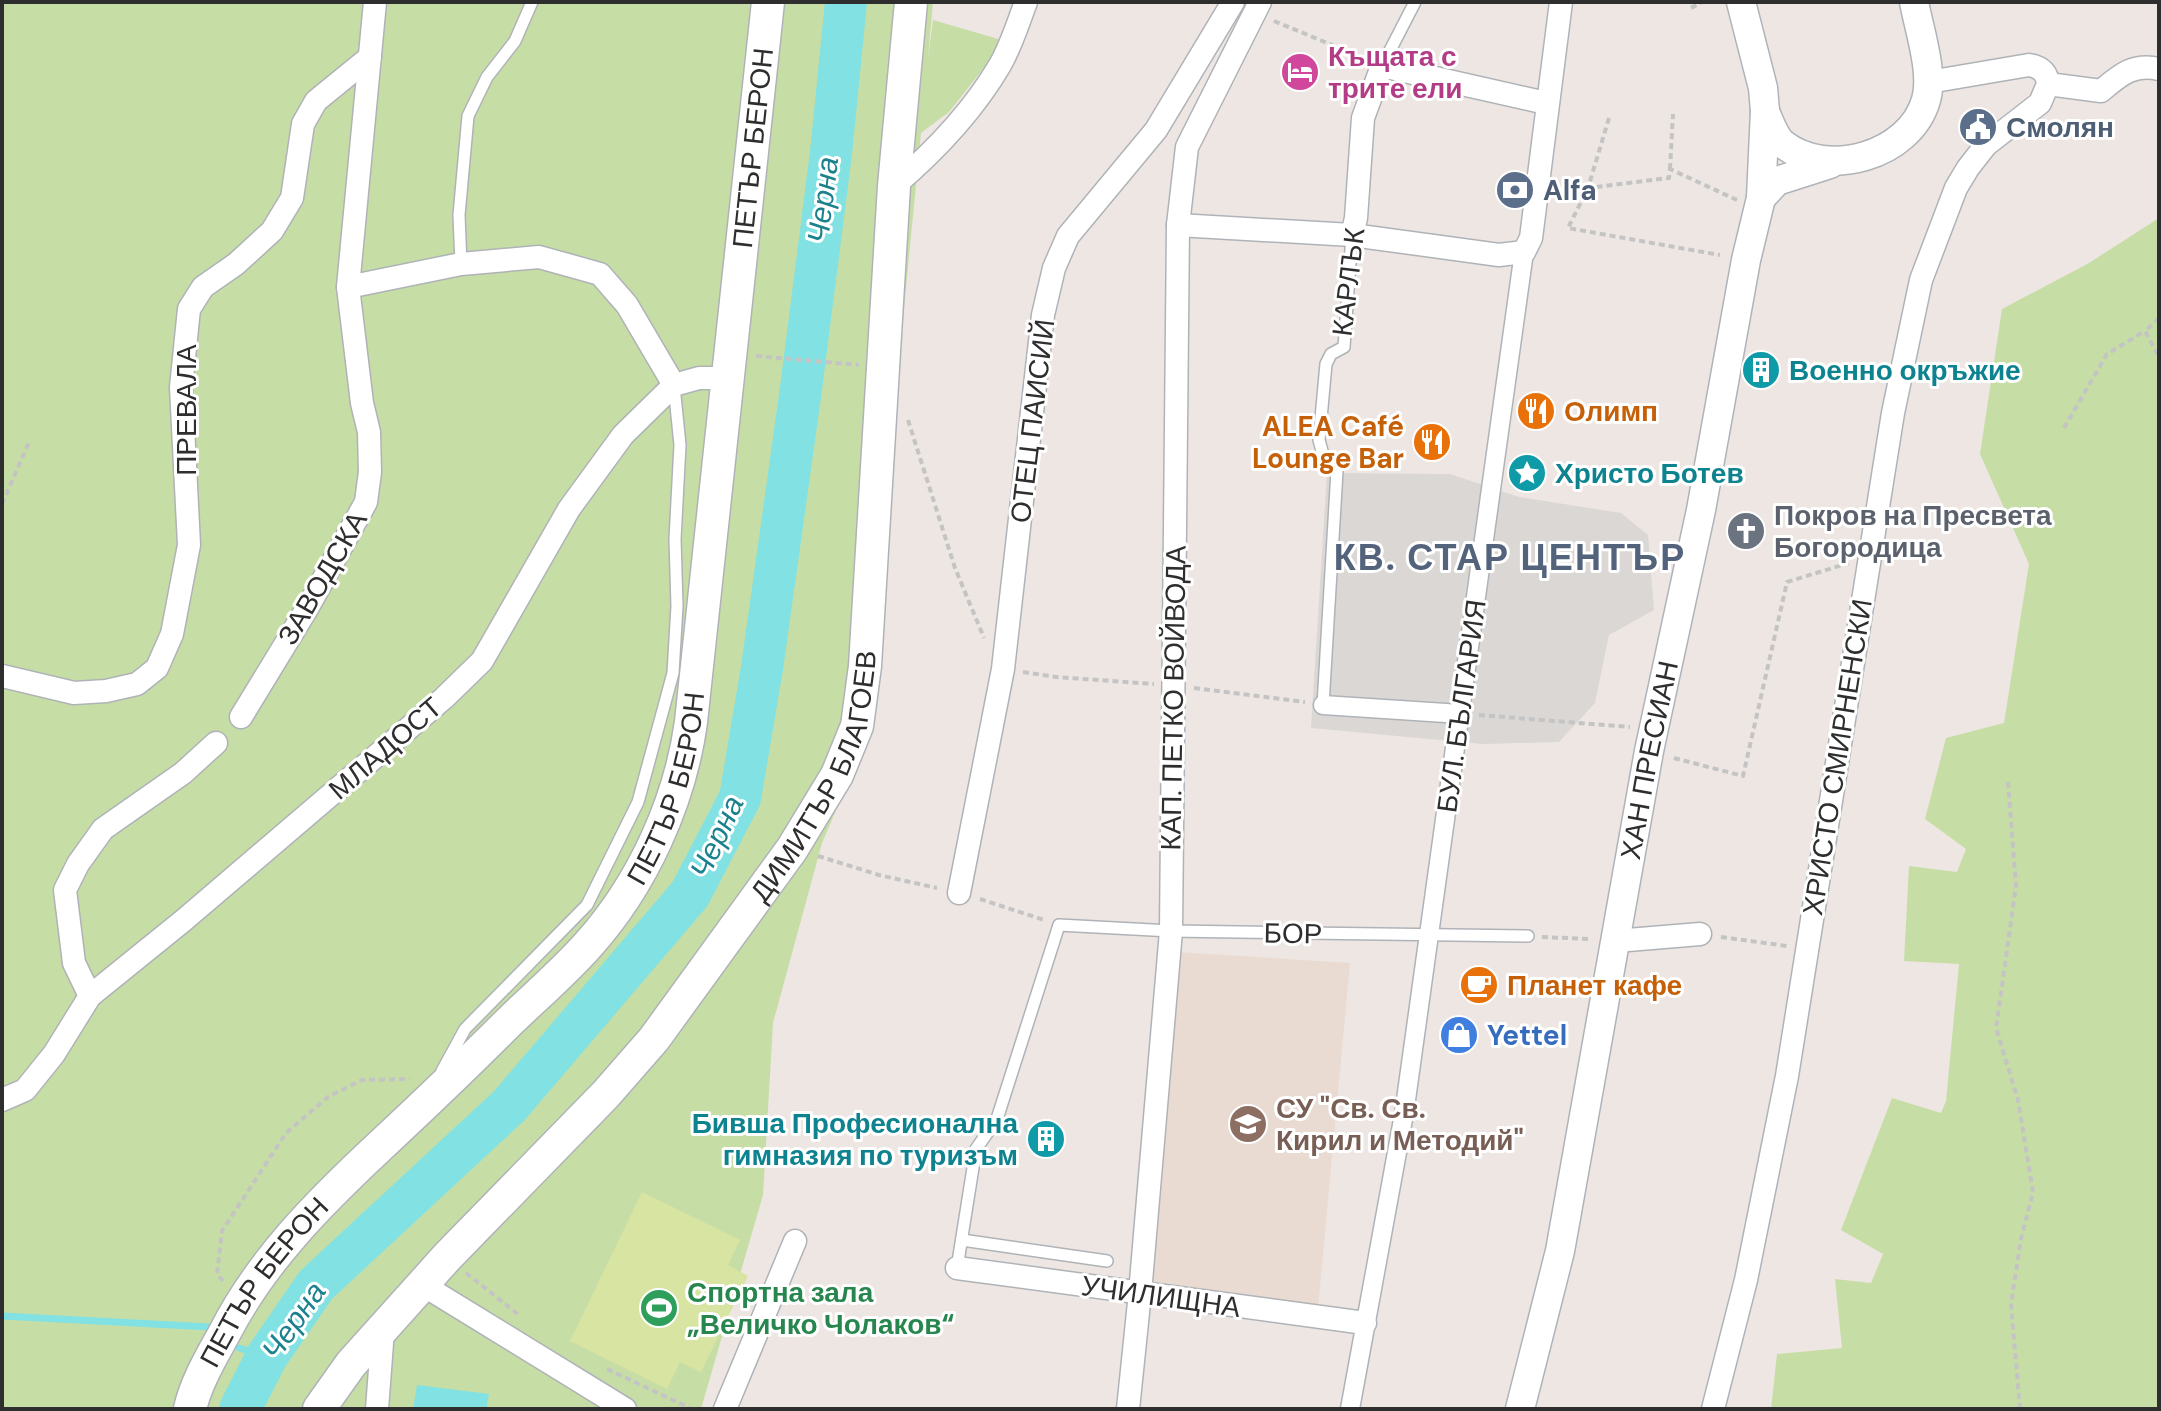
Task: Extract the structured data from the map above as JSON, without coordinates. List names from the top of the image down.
{
  "streets": {
    "main road": ["ПЕТЪР БЕРОН", "ДИМИТЪР БЛАГОЕВ"],
    "street": [
      "КАРЛЪК",
      "ПРЕВАЛА",
      "ОТЕЦ ПАИСИЙ",
      "ЗАВОДСКА",
      "КАП. ПЕТКО ВОЙВОДА",
      "БУЛ. БЪЛГАРИЯ",
      "МЛАДОСТ",
      "ХРИСТО СМИРНЕНСКИ",
      "ХАН ПРЕСИАН",
      "УЧИЛИЩНА"
    ],
    "lane": ["БОР"]
  },
  "crossings": [
    ["ПРЕВАЛА", "ЗАВОДСКА"],
    ["КАП. ПЕТКО ВОЙВОДА", "БОР"],
    ["КАП. ПЕТКО ВОЙВОДА", "УЧИЛИЩНА"],
    ["БУЛ. БЪЛГАРИЯ", "БОР"],
    ["БУЛ. БЪЛГАРИЯ", "УЧИЛИЩНА"]
  ],
  "districts": ["КВ. СТАР ЦЕНТЪР"],
  "water": ["Черна"],
  "places": {
    "hotel": ["Къщата с трите ели"],
    "public building": ["Смолян"],
    "bank": ["Alfa"],
    "building": ["Военно окръжие", "Бивша Професионална гимназия по туризъм"],
    "restaurant": ["Олимп", "ALEA Café Lounge Bar"],
    "place": ["Христо Ботев"],
    "church": ["Покров на Пресвета Богородица"],
    "cafe": ["Планет кафе"],
    "shop": ["Yettel"],
    "school or university": ["СУ \"Св. Св. Кирил и Методий\""],
    "sports": ["Спортна зала „Величко Чолаков“"]
  }
}
